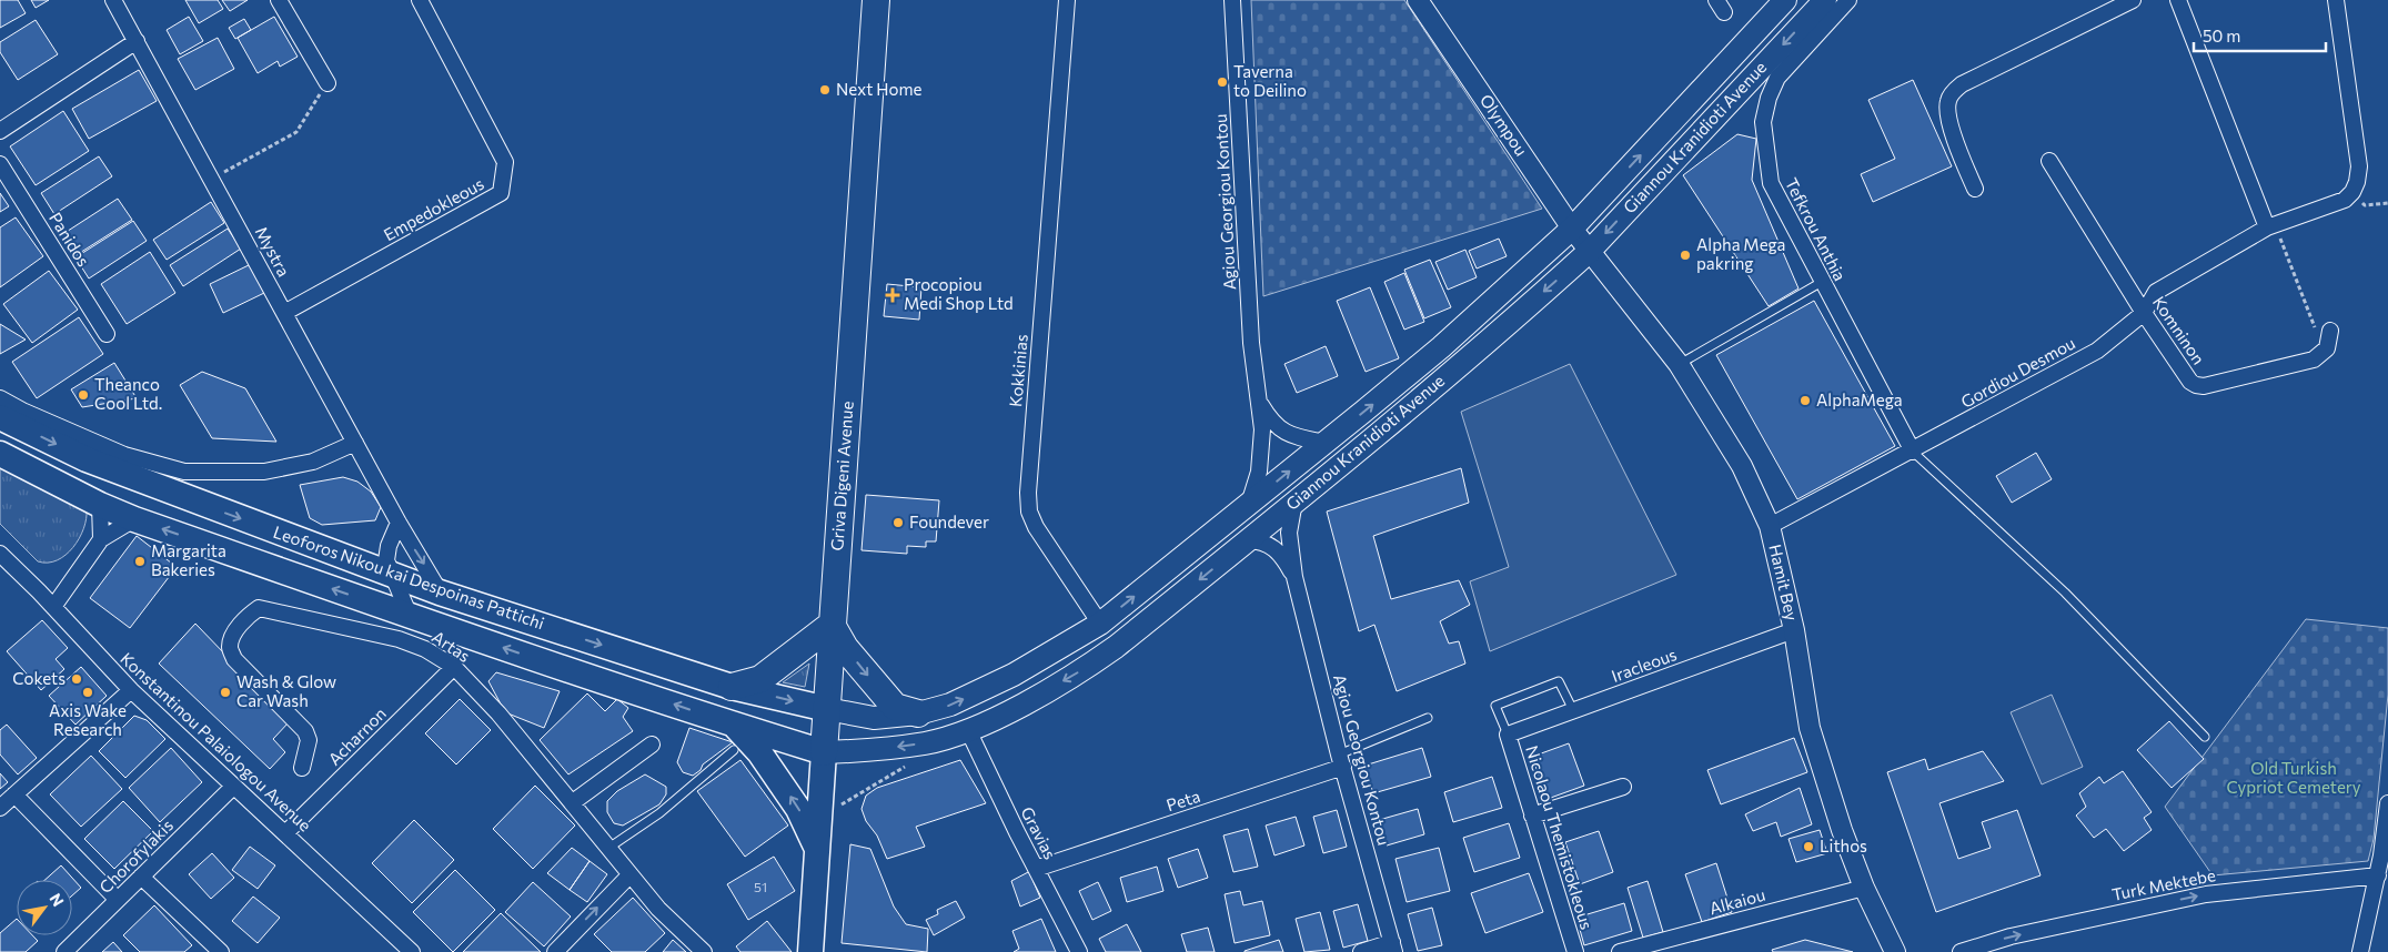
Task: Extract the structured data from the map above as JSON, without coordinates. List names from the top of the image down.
{
  "streets": {
    "highway": ["Griva Digeni Avenue"],
    "main road": ["Giannou Kranidioti Avenue", "Leoforos Nikou kai Despoinas Pattichi"],
    "street": [
      "Olympou",
      "Agiou Georgiou Kontou",
      "Empedokleous",
      "Tefkrou Anthia",
      "Panidos",
      "Mystra",
      "Komninon",
      "Kokkinias",
      "Gordiou Desmou",
      "Hamit Bey",
      "Artas",
      "Iracleous",
      "Acharnon",
      "Konstantinou Palaiologou Avenue",
      "Peta",
      "Gravias",
      "Nicolaou Themistokleous",
      "Chorofylakis",
      "Turk Mektebe",
      "Alkaiou"
    ]
  },
  "crossings": [
    ["Olympou", "Giannou Kranidioti Avenue"],
    ["Olympou", "Hamit Bey"],
    ["Giannou Kranidioti Avenue", "Agiou Georgiou Kontou"],
    ["Giannou Kranidioti Avenue", "Kokkinias"],
    ["Giannou Kranidioti Avenue", "Griva Digeni Avenue"],
    ["Giannou Kranidioti Avenue", "Leoforos Nikou kai Despoinas Pattichi"],
    ["Giannou Kranidioti Avenue", "Hamit Bey"],
    ["Giannou Kranidioti Avenue", "Gravias"],
    ["Agiou Georgiou Kontou", "Peta"],
    ["Empedokleous", "Mystra"],
    ["Tefkrou Anthia", "Gordiou Desmou"],
    ["Mystra", "Leoforos Nikou kai Despoinas Pattichi"],
    ["Komninon", "Gordiou Desmou"],
    ["Gordiou Desmou", "Hamit Bey"],
    ["Griva Digeni Avenue", "Leoforos Nikou kai Despoinas Pattichi"],
    ["Hamit Bey", "Iracleous"],
    ["Hamit Bey", "Alkaiou"],
    ["Artas", "Acharnon"],
    ["Iracleous", "Nicolaou Themistokleous"],
    ["Acharnon", "Konstantinou Palaiologou Avenue"],
    ["Konstantinou Palaiologou Avenue", "Chorofylakis"],
    ["Peta", "Gravias"]
  ],
  "one_way": ["Turk Mektebe"],
  "parks": ["Old Turkish Cypriot Cemetery"],
  "places": {
    "other": [
      "Taverna to Deilino",
      "Next Home",
      "Alpha Mega pakring",
      "Theanco Cool Ltd.",
      "AlphaMega",
      "Foundever",
      "Margarita Bakeries",
      "Cokets",
      "Axis Wake Research",
      "Wash & Glow Car Wash",
      "Lithos"
    ],
    "health": ["Procopiou Medi Shop Ltd"]
  },
  "house_numbers": ["51"],
  "scale_bar": "50 m",
  "north": "top right"
}
